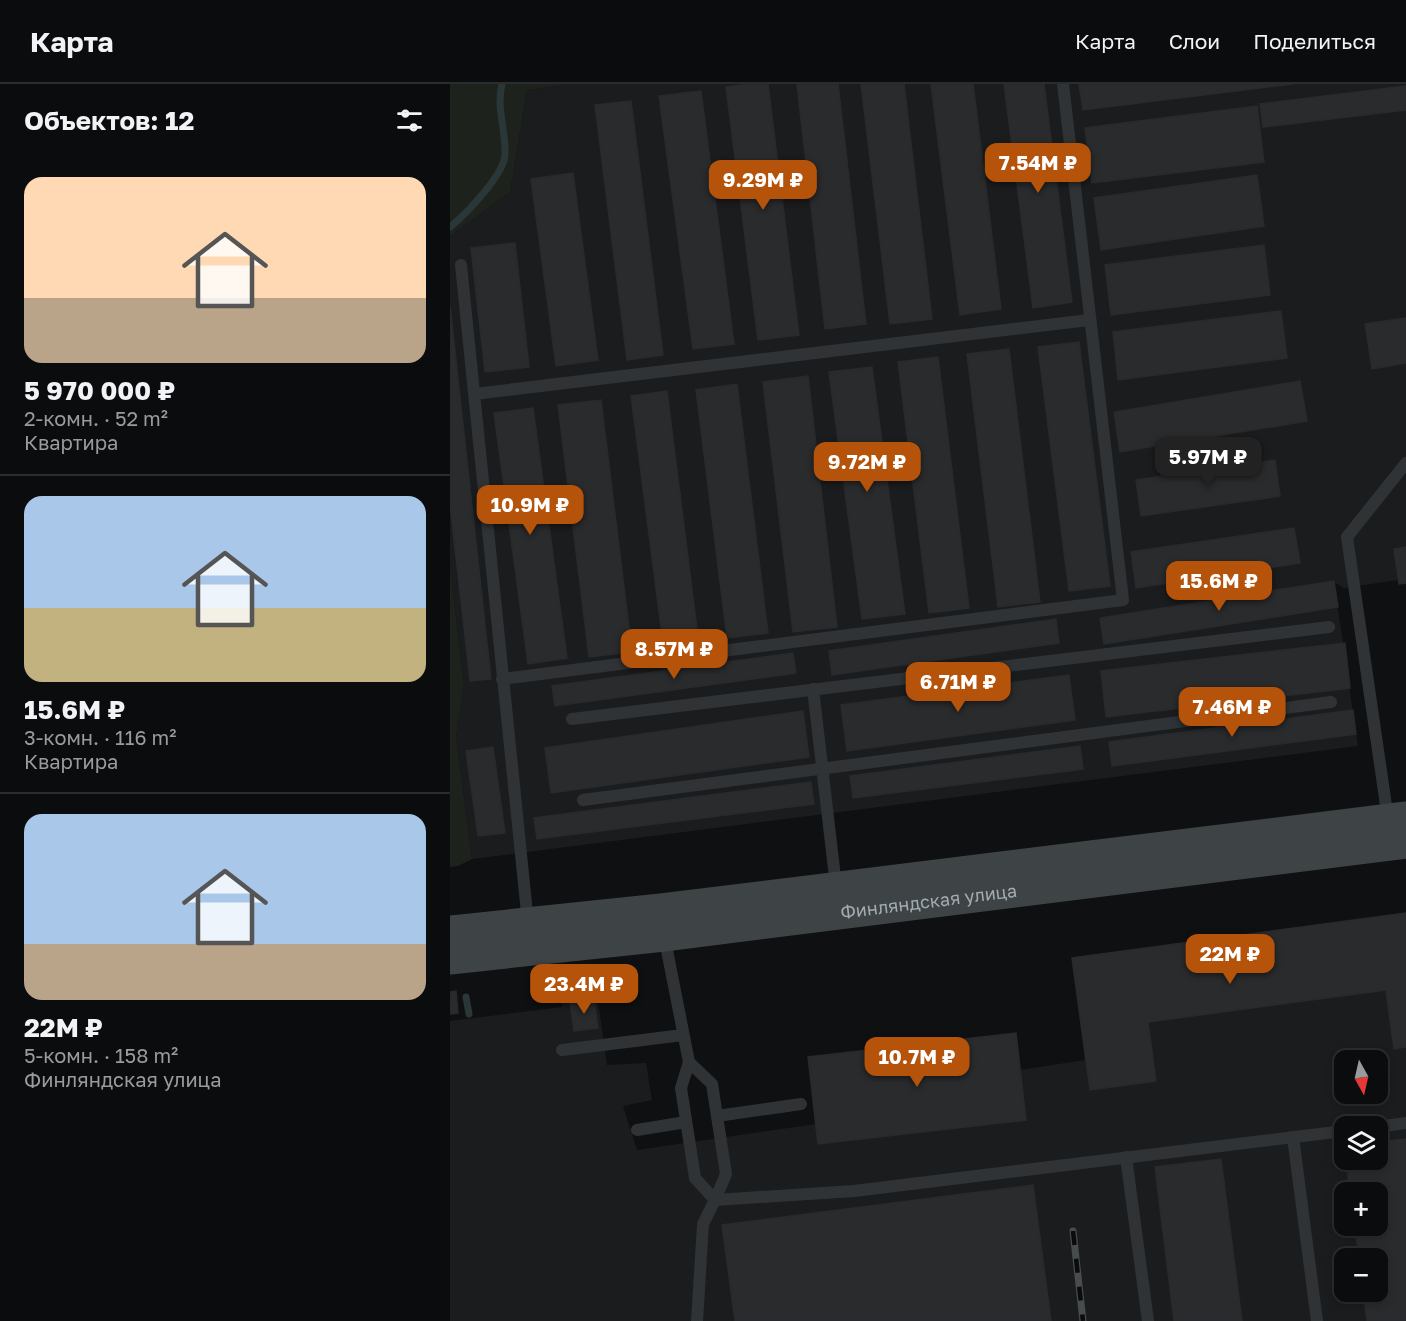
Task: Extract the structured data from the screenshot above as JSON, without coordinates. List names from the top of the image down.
{
  "streets": {
    "street": ["Финляндская улица"]
  },
  "north": "bottom",
  "page": {
    "header": "Карта",
    "nav": ["Карта", "Слои", "Поделиться"],
    "heading": "Объектов: 12",
    "price": [
      "7.54M ₽",
      "9.29M ₽",
      "5.97M ₽",
      "9.72M ₽",
      "10.9M ₽",
      "15.6M ₽",
      "8.57M ₽",
      "6.71M ₽",
      "7.46M ₽",
      "22M ₽",
      "23.4M ₽",
      "10.7M ₽"
    ],
    "list": [
      {
        "name": "5 970 000 ₽",
        "note": "2-комн. · 52 m² · Квартира"
      },
      {
        "name": "15.6M ₽",
        "note": "3-комн. · 116 m² · Квартира"
      },
      {
        "name": "22M ₽",
        "note": "5-комн. · 158 m² · Финляндская улица"
      }
    ],
    "map_buttons": ["+", "−"]
  }
}
